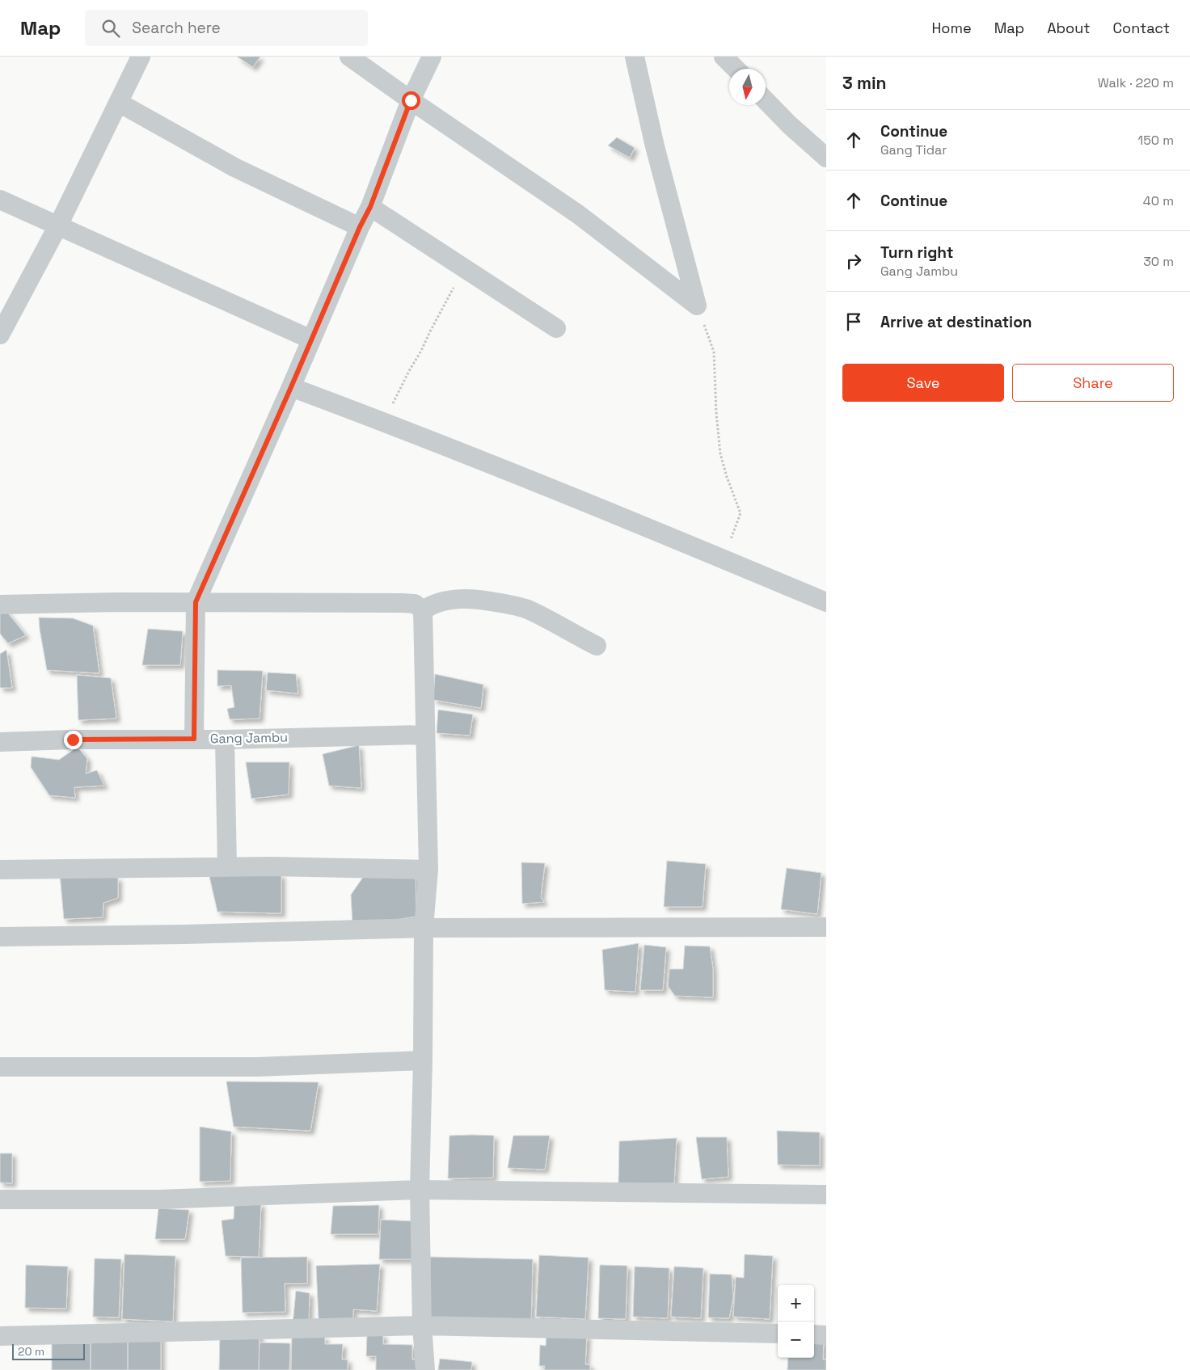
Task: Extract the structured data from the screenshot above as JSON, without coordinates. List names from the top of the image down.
{
  "streets": {
    "street": ["Gang Jambu"]
  },
  "scale_bar": "20 m",
  "north": "bottom",
  "page": {
    "header": "Map",
    "search": "Search here",
    "nav": [
      "Home",
      "Map",
      "About",
      "Contact"
    ],
    "heading": ["3 min", "Walk · 220 m"],
    "list": [
      ["Continue", "Gang Tidar", "150 m"],
      ["Continue", "40 m"],
      ["Turn right", "Gang Jambu", "30 m"],
      "Arrive at destination"
    ],
    "buttons": ["Save", "Share"],
    "map_buttons": ["+", "−"],
    "scale": "20 m"
  }
}
